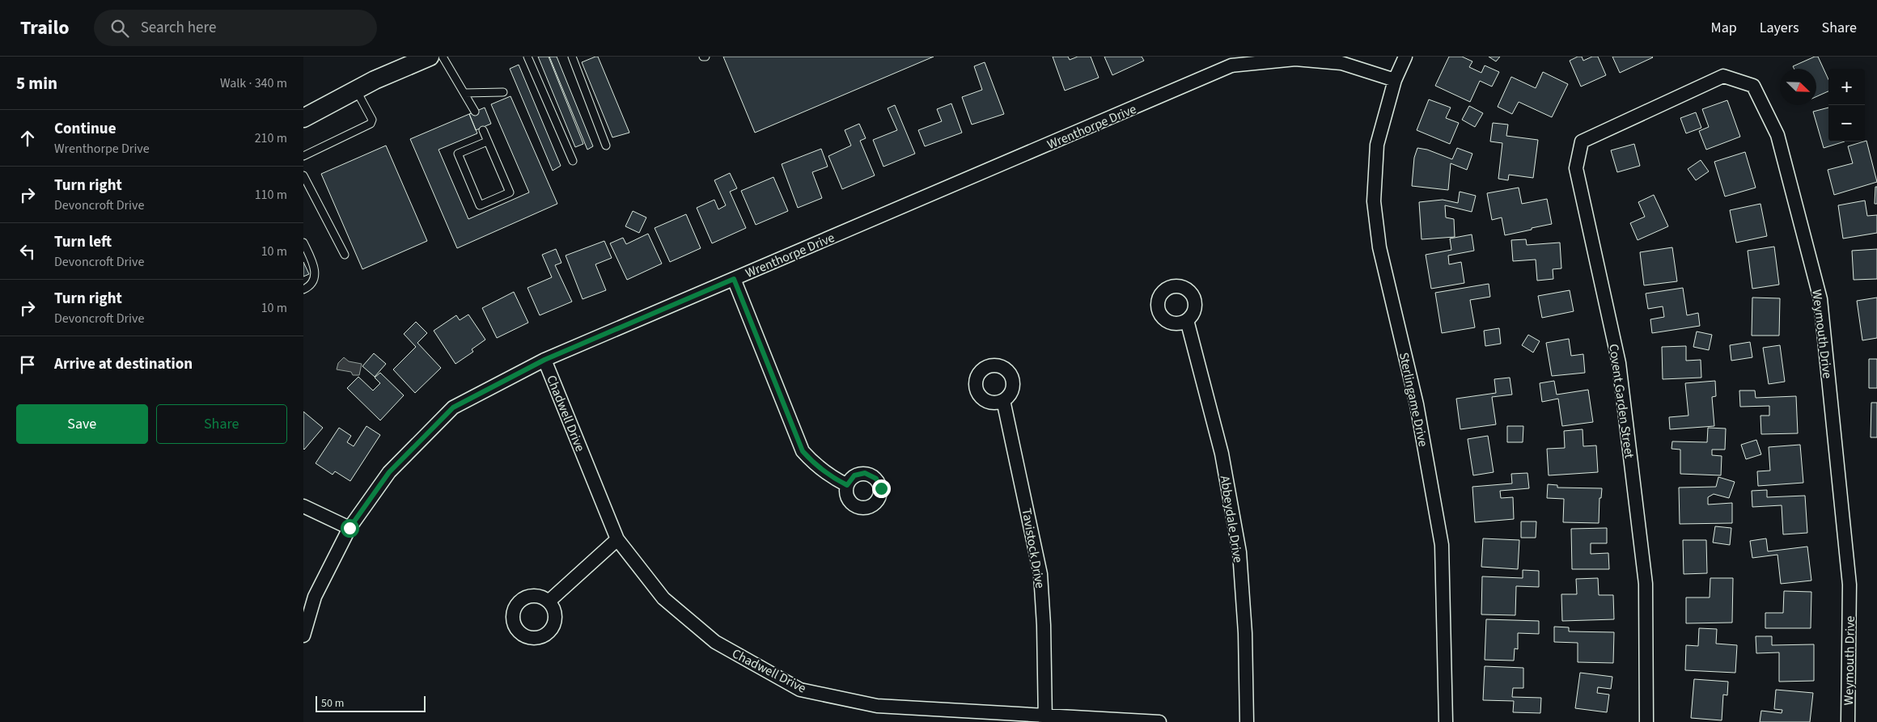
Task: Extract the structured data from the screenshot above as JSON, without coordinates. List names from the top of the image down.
{
  "streets": {
    "street": [
      "Wrenthorpe Drive",
      "Weymouth Drive",
      "Sterlingame Drive",
      "Covent Garden Street",
      "Chadwell Drive",
      "Abbeydale Drive",
      "Tavistock Drive"
    ]
  },
  "crossings": [
    ["Wrenthorpe Drive", "Sterlingame Drive"],
    ["Wrenthorpe Drive", "Chadwell Drive"],
    ["Weymouth Drive", "Covent Garden Street"],
    ["Chadwell Drive", "Tavistock Drive"]
  ],
  "scale_bar": "50 m",
  "north": "bottom right",
  "page": {
    "header": "Trailo",
    "search": "Search here",
    "nav": ["Map", "Layers", "Share"],
    "heading": ["5 min", "Walk · 340 m"],
    "map_buttons": ["+", "−"],
    "list": [
      ["Continue", "Wrenthorpe Drive", "210 m"],
      ["Turn right", "Devoncroft Drive", "110 m"],
      ["Turn left", "Devoncroft Drive", "10 m"],
      ["Turn right", "Devoncroft Drive", "10 m"],
      "Arrive at destination"
    ],
    "buttons": ["Save", "Share"],
    "scale": "50 m"
  }
}
